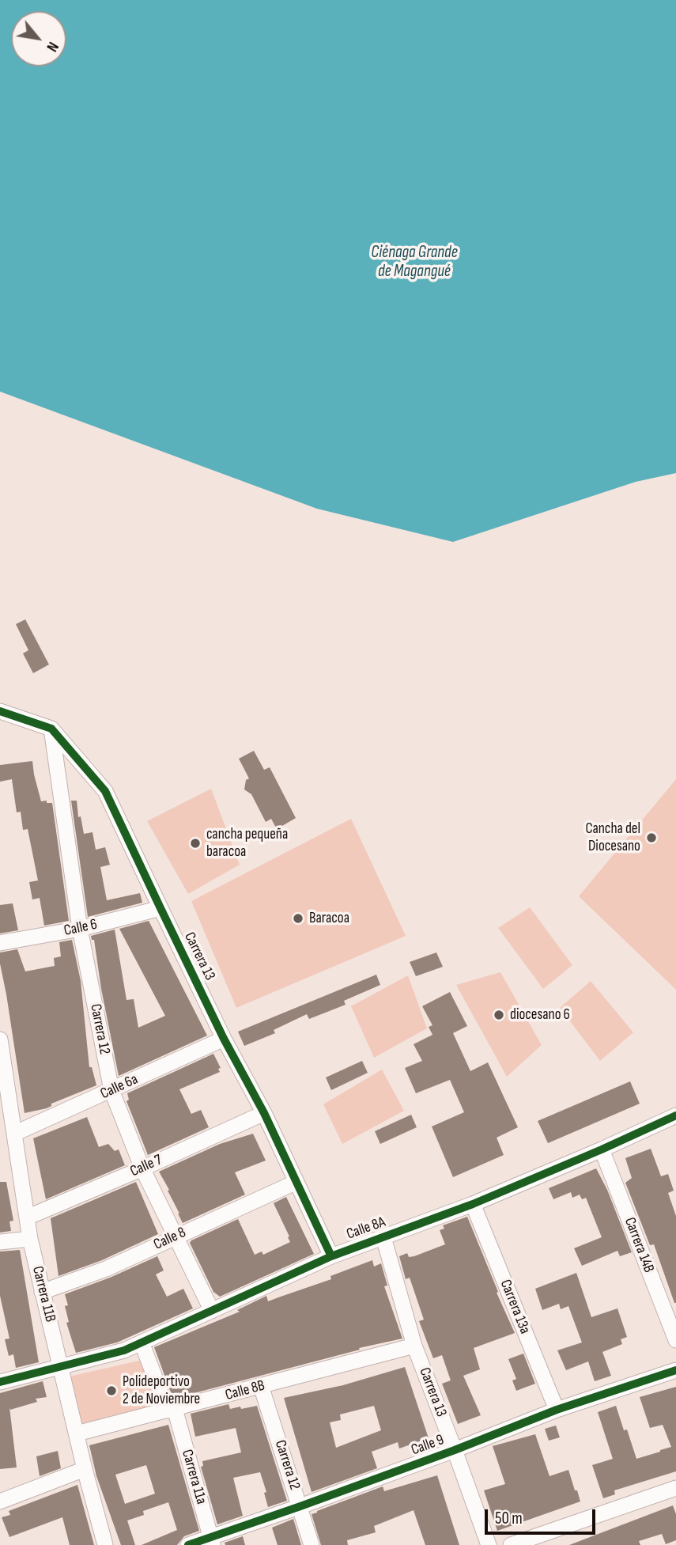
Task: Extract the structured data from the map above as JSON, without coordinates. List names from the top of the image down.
{
  "streets": {
    "street": [
      "Calle 6",
      "Carrera 13",
      "Carrera 12",
      "Calle 6a",
      "Calle 7",
      "Calle 8A",
      "Calle 8",
      "Carrera 14B",
      "Carrera 11B",
      "Carrera 13a",
      "Calle 8B",
      "Calle 9",
      "Carrera 11a"
    ]
  },
  "crossings": [
    ["Calle 6", "Carrera 13"],
    ["Calle 6", "Carrera 12"],
    ["Carrera 13", "Carrera 12"],
    ["Carrera 13", "Calle 6a"],
    ["Carrera 13", "Calle 7"],
    ["Carrera 13", "Calle 8A"],
    ["Carrera 13", "Calle 8"],
    ["Carrera 13", "Calle 8B"],
    ["Carrera 13", "Calle 9"],
    ["Carrera 12", "Calle 6a"],
    ["Carrera 12", "Calle 7"],
    ["Carrera 12", "Calle 8A"],
    ["Carrera 12", "Calle 8"],
    ["Carrera 12", "Calle 8B"],
    ["Carrera 12", "Calle 9"],
    ["Calle 6a", "Carrera 11B"],
    ["Calle 7", "Carrera 11B"],
    ["Calle 8A", "Carrera 14B"],
    ["Calle 8A", "Carrera 11B"],
    ["Calle 8A", "Carrera 13a"],
    ["Calle 8A", "Carrera 11a"],
    ["Calle 8", "Carrera 11B"],
    ["Carrera 11B", "Calle 8B"],
    ["Carrera 13a", "Calle 9"],
    ["Calle 8B", "Carrera 11a"],
    ["Calle 9", "Carrera 11a"]
  ],
  "water": ["Ciénaga Grande de Magangué"],
  "places": [
    "Cancha del Diocesano",
    "cancha pequeña baracoa",
    "Baracoa",
    "diocesano 6",
    "Polideportivo 2 de Noviembre"
  ],
  "scale_bar": "50 m",
  "north": "bottom right"
}
